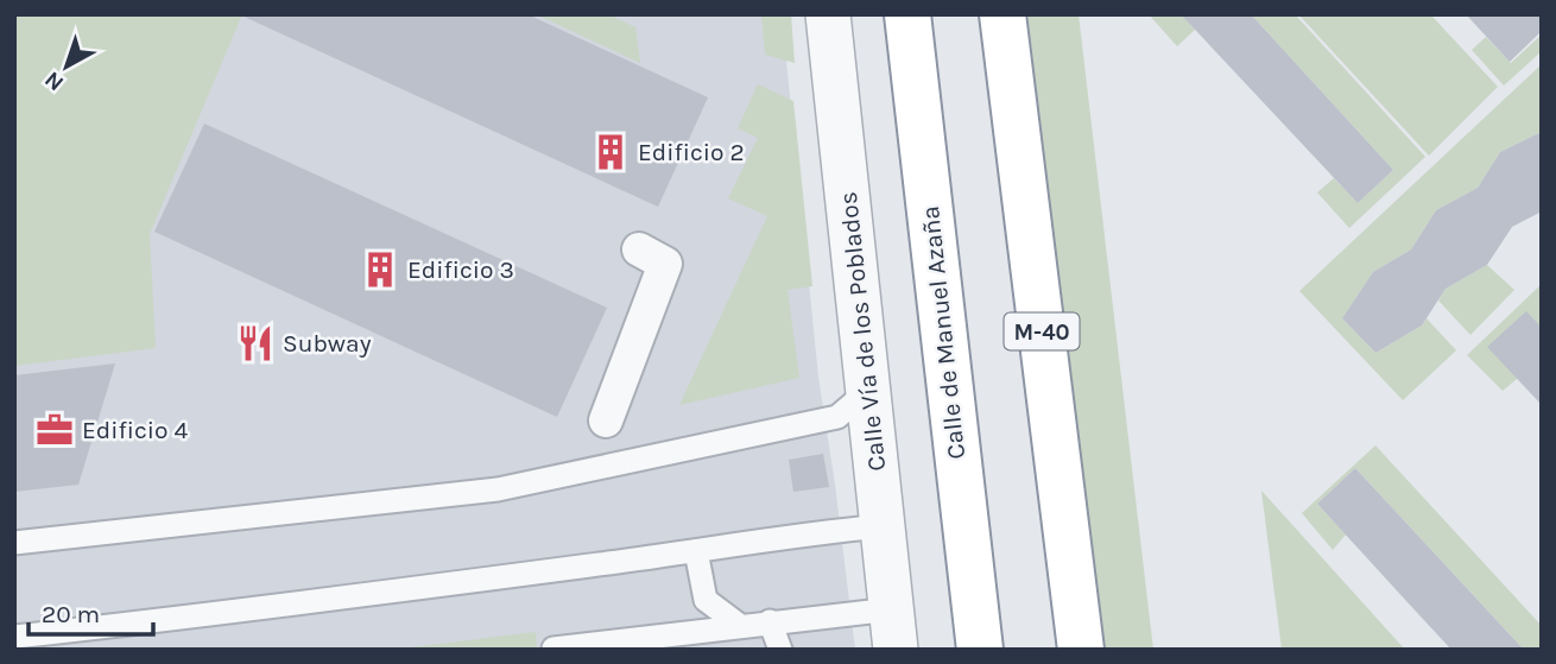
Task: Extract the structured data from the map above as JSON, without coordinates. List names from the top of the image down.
{
  "streets": {
    "highway": ["M-40", "Calle de Manuel Azaña"],
    "street": ["Calle Vía de los Poblados"]
  },
  "places": {
    "building": ["Edificio 2", "Edificio 3"],
    "restaurant": ["Subway"],
    "office": ["Edificio 4"]
  },
  "scale_bar": "20 m",
  "north": "bottom left"
}
